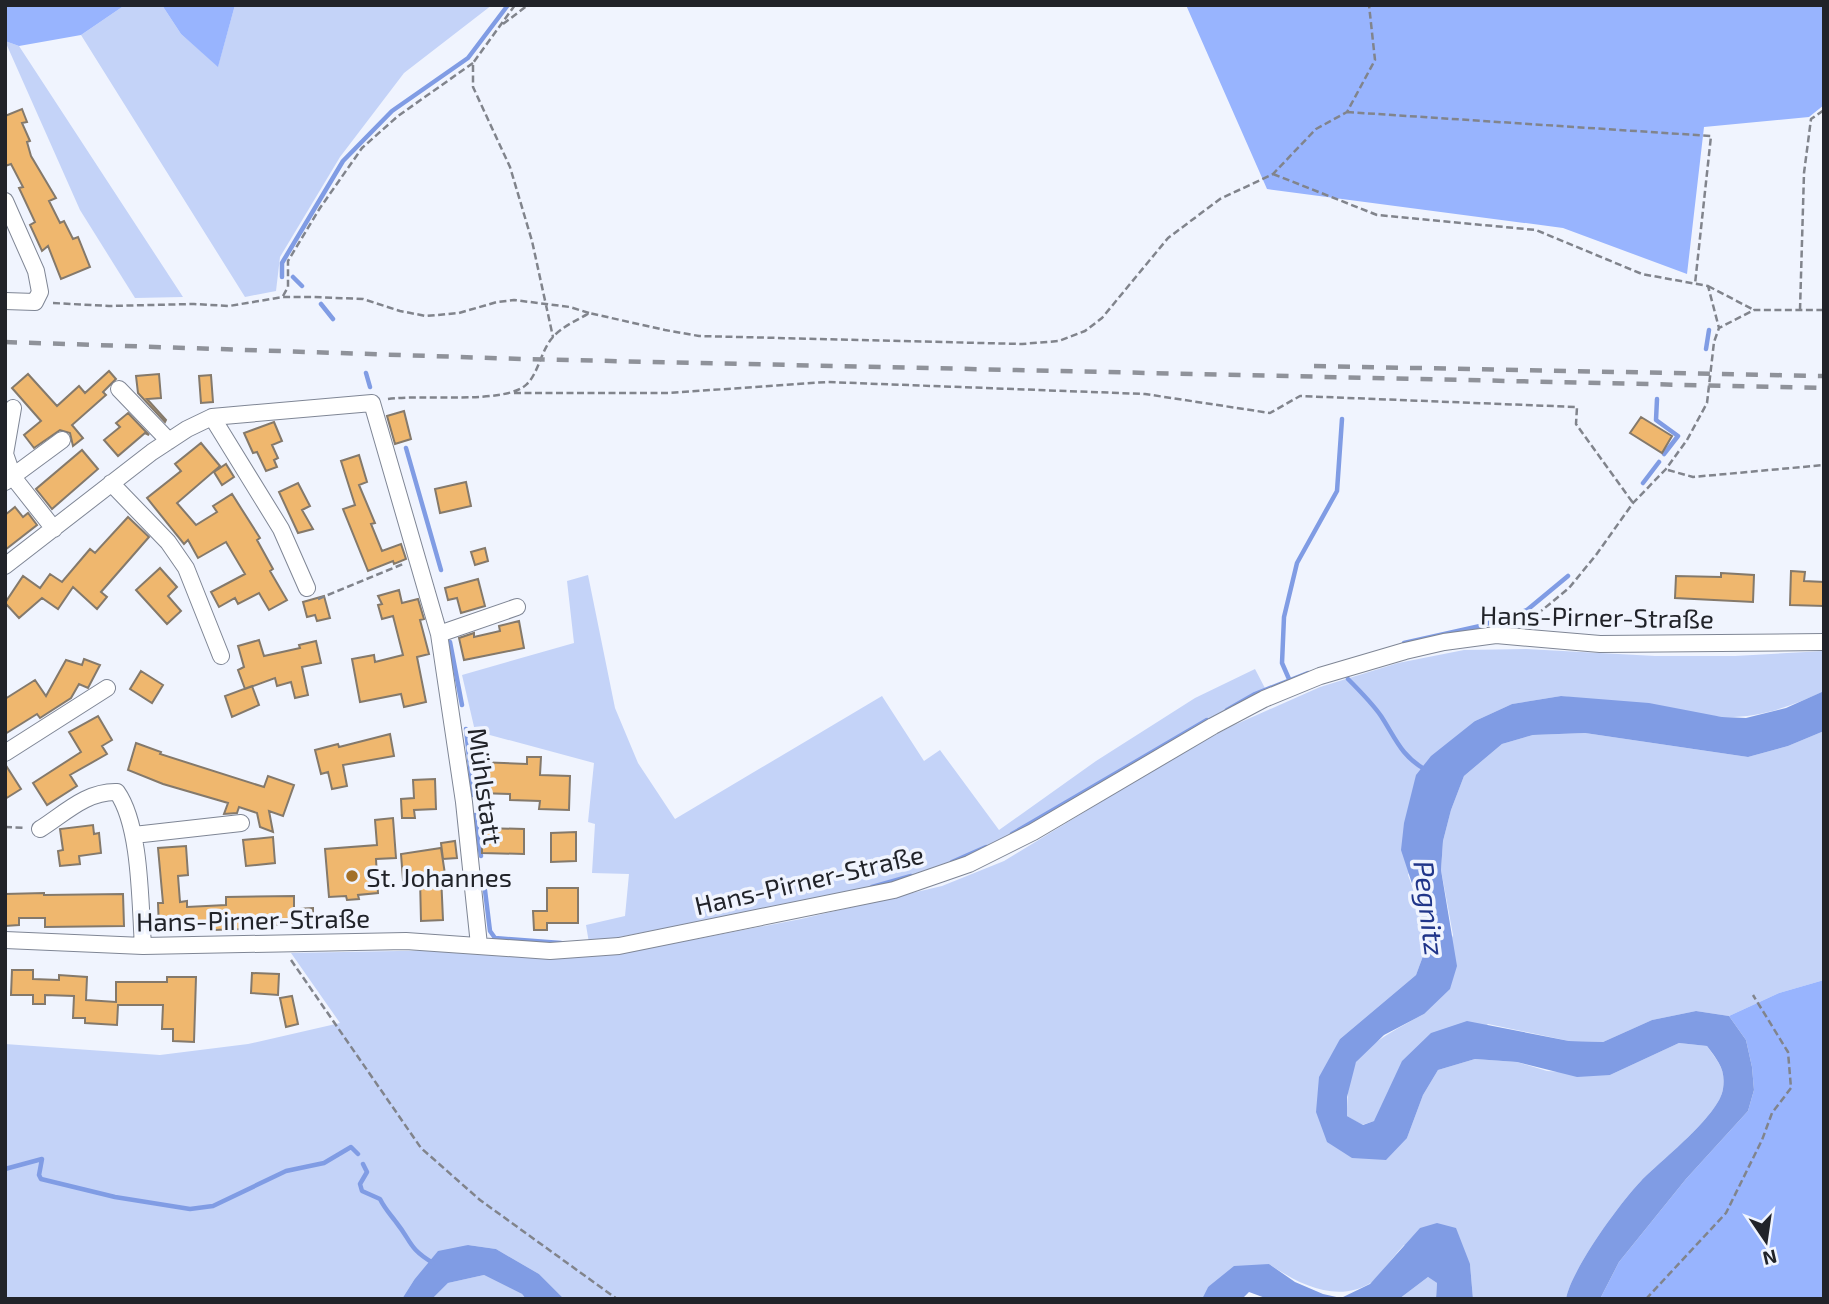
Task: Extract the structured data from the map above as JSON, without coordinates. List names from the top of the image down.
{
  "streets": {
    "street": ["Hans-Pirner-Straße", "Mühlstatt"]
  },
  "crossings": [
    ["Hans-Pirner-Straße", "Mühlstatt"]
  ],
  "water": ["Pegnitz"],
  "places": ["St. Johannes"],
  "north": "bottom"
}
